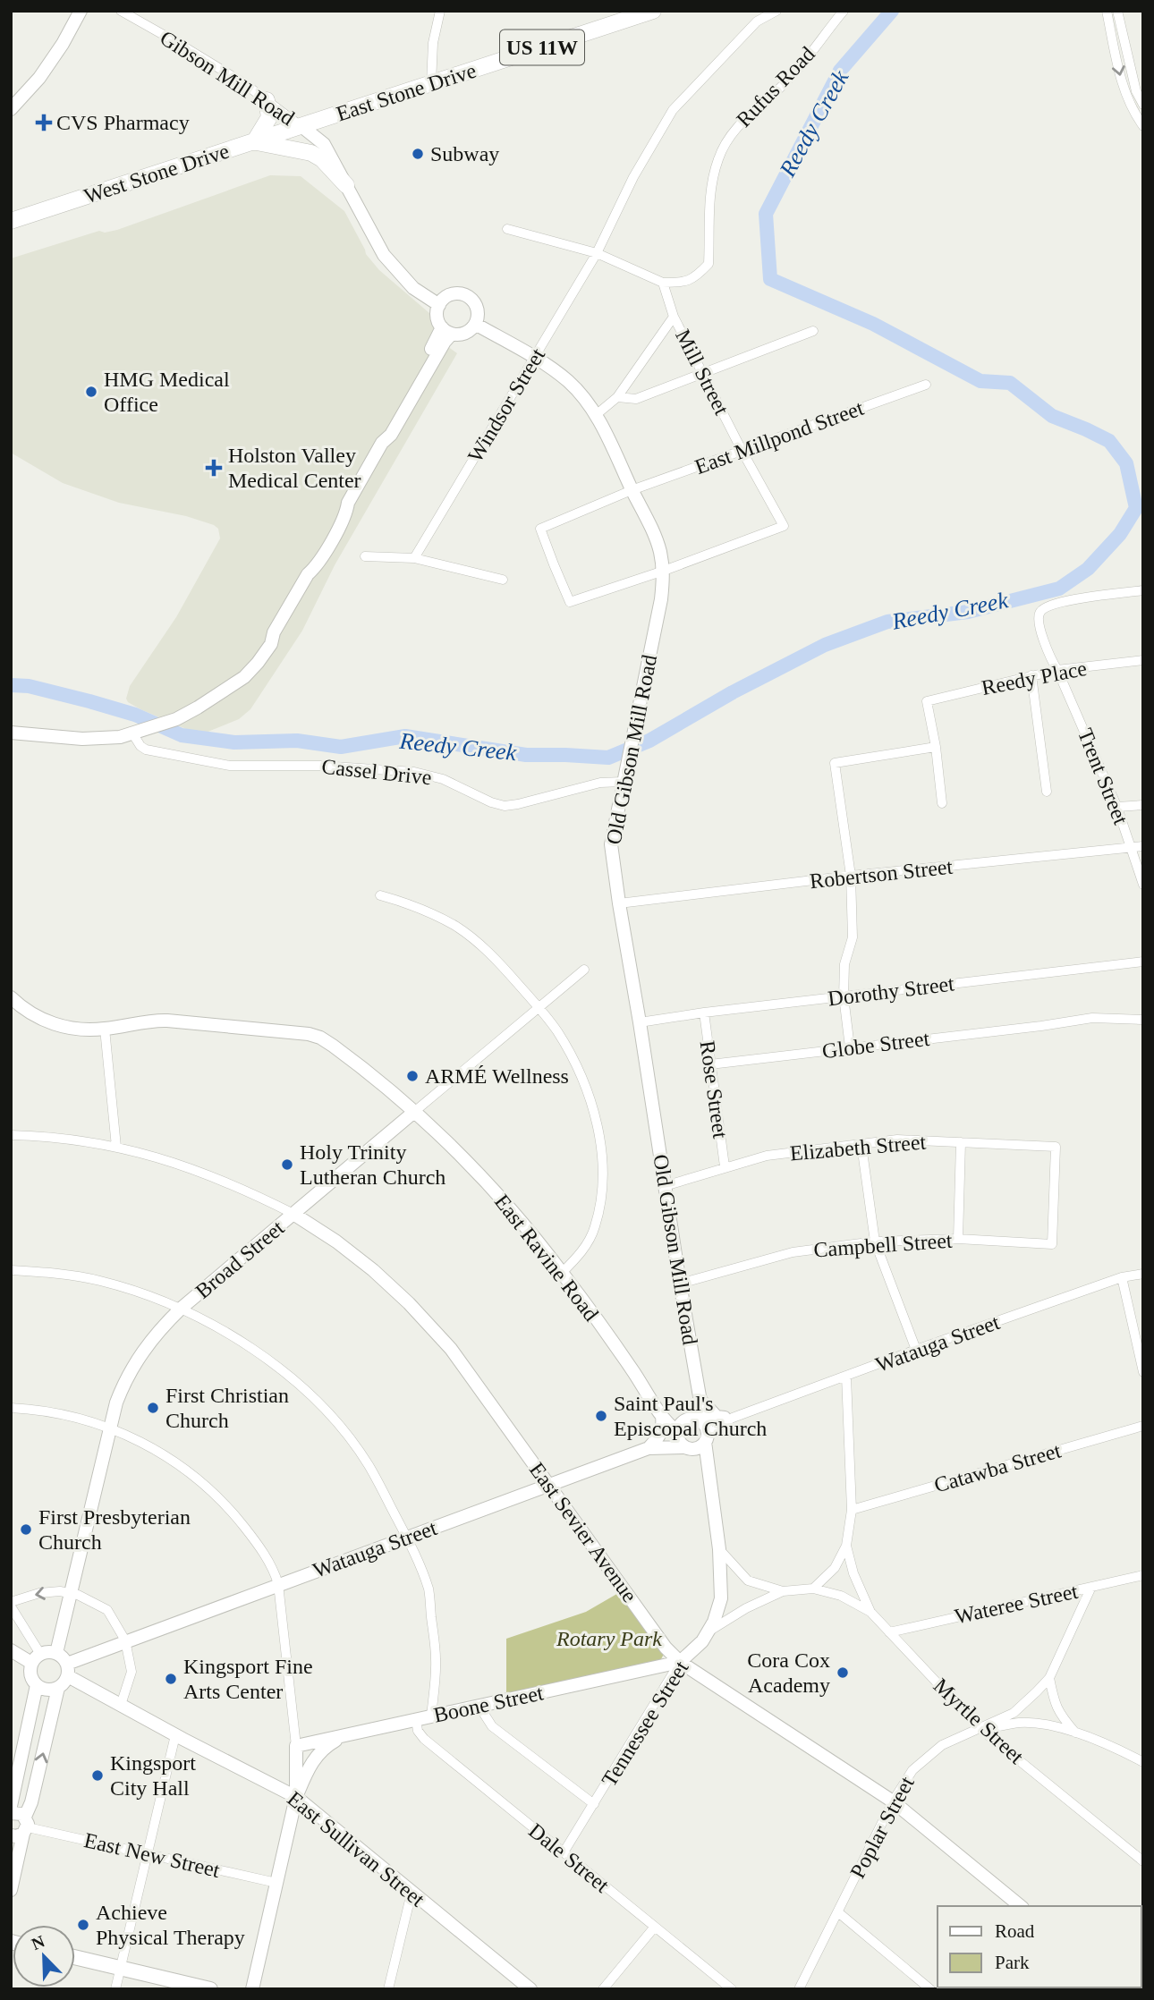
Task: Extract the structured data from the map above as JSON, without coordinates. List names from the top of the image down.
{
  "streets": {
    "highway": ["US 11W", "East Stone Drive", "West Stone Drive"],
    "street": [
      "Gibson Mill Road",
      "Rufus Road",
      "Mill Street",
      "Windsor Street",
      "East Millpond Street",
      "Reedy Place",
      "Old Gibson Mill Road",
      "Cassel Drive",
      "Trent Street",
      "Robertson Street",
      "Dorothy Street",
      "Globe Street",
      "Rose Street",
      "Elizabeth Street",
      "Campbell Street",
      "East Ravine Road",
      "Broad Street",
      "Watauga Street",
      "Catawba Street",
      "East Sevier Avenue",
      "Wateree Street",
      "Boone Street",
      "Myrtle Street",
      "Tennessee Street",
      "Poplar Street",
      "East Sullivan Street",
      "East New Street",
      "Dale Street"
    ]
  },
  "crossings": [
    ["Gibson Mill Road", "East Stone Drive"],
    ["Gibson Mill Road", "West Stone Drive"],
    ["East Stone Drive", "West Stone Drive"],
    ["Mill Street", "East Millpond Street"],
    ["Mill Street", "Old Gibson Mill Road"],
    ["Windsor Street", "Old Gibson Mill Road"],
    ["East Millpond Street", "Old Gibson Mill Road"],
    ["Reedy Place", "Trent Street"],
    ["Old Gibson Mill Road", "Cassel Drive"],
    ["Old Gibson Mill Road", "Robertson Street"],
    ["Old Gibson Mill Road", "Dorothy Street"],
    ["Old Gibson Mill Road", "Elizabeth Street"],
    ["Old Gibson Mill Road", "Campbell Street"],
    ["Old Gibson Mill Road", "Watauga Street"],
    ["Trent Street", "Robertson Street"],
    ["Dorothy Street", "Rose Street"],
    ["Globe Street", "Rose Street"],
    ["Rose Street", "Elizabeth Street"],
    ["Elizabeth Street", "Campbell Street"],
    ["East Ravine Road", "Broad Street"],
    ["Broad Street", "Watauga Street"],
    ["Broad Street", "East Sevier Avenue"],
    ["Broad Street", "East Sullivan Street"],
    ["Watauga Street", "East Sevier Avenue"],
    ["Watauga Street", "East Sullivan Street"],
    ["East Sevier Avenue", "Boone Street"],
    ["East Sevier Avenue", "Tennessee Street"],
    ["East Sevier Avenue", "Poplar Street"],
    ["Wateree Street", "Myrtle Street"],
    ["Wateree Street", "Poplar Street"],
    ["Boone Street", "Tennessee Street"],
    ["Boone Street", "Dale Street"],
    ["Myrtle Street", "Tennessee Street"],
    ["Myrtle Street", "Poplar Street"],
    ["Tennessee Street", "Dale Street"]
  ],
  "water": ["Reedy Creek"],
  "parks": ["Rotary Park"],
  "places": {
    "health": ["CVS Pharmacy", "Holston Valley Medical Center"],
    "other": [
      "Subway",
      "HMG Medical Office",
      "ARMÉ Wellness",
      "Holy Trinity Lutheran Church",
      "First Christian Church",
      "Saint Paul's Episcopal Church",
      "First Presbyterian Church",
      "Cora Cox Academy",
      "Kingsport Fine Arts Center",
      "Kingsport City Hall",
      "Achieve Physical Therapy"
    ]
  },
  "legend": ["Road", "Park"],
  "north": "top left"
}
